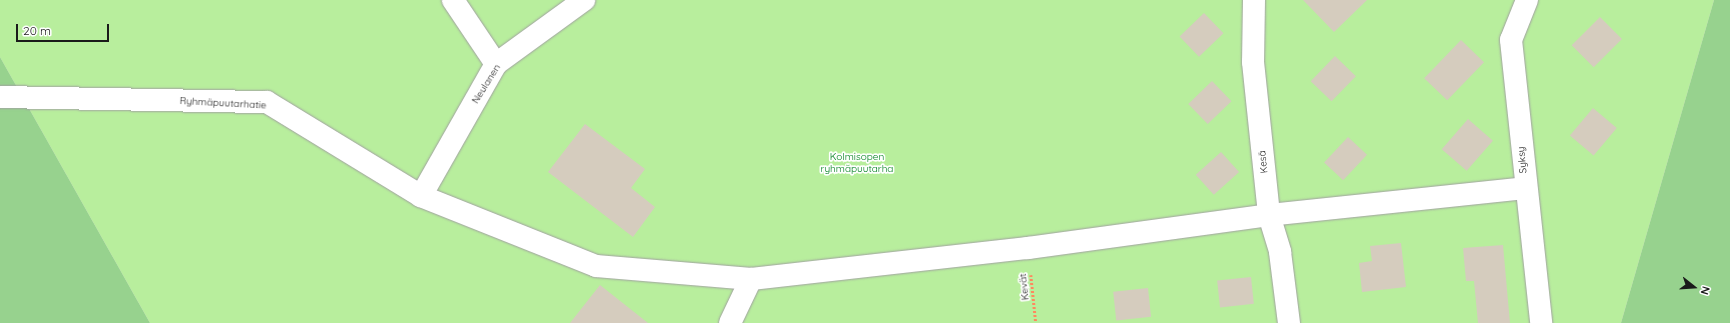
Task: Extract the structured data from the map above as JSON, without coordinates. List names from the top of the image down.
{
  "streets": {
    "street": [
      "Neulanen",
      "Ryhmäpuutarhatie",
      "Syksy",
      "Kesä"
    ],
    "path": ["Kevät"]
  },
  "crossings": [
    ["Neulanen", "Ryhmäpuutarhatie"],
    ["Ryhmäpuutarhatie", "Syksy"],
    ["Ryhmäpuutarhatie", "Kesä"],
    ["Ryhmäpuutarhatie", "Kevät"]
  ],
  "parks": ["Kolmisopen ryhmäpuutarha"],
  "scale_bar": "20 m",
  "north": "right"
}
